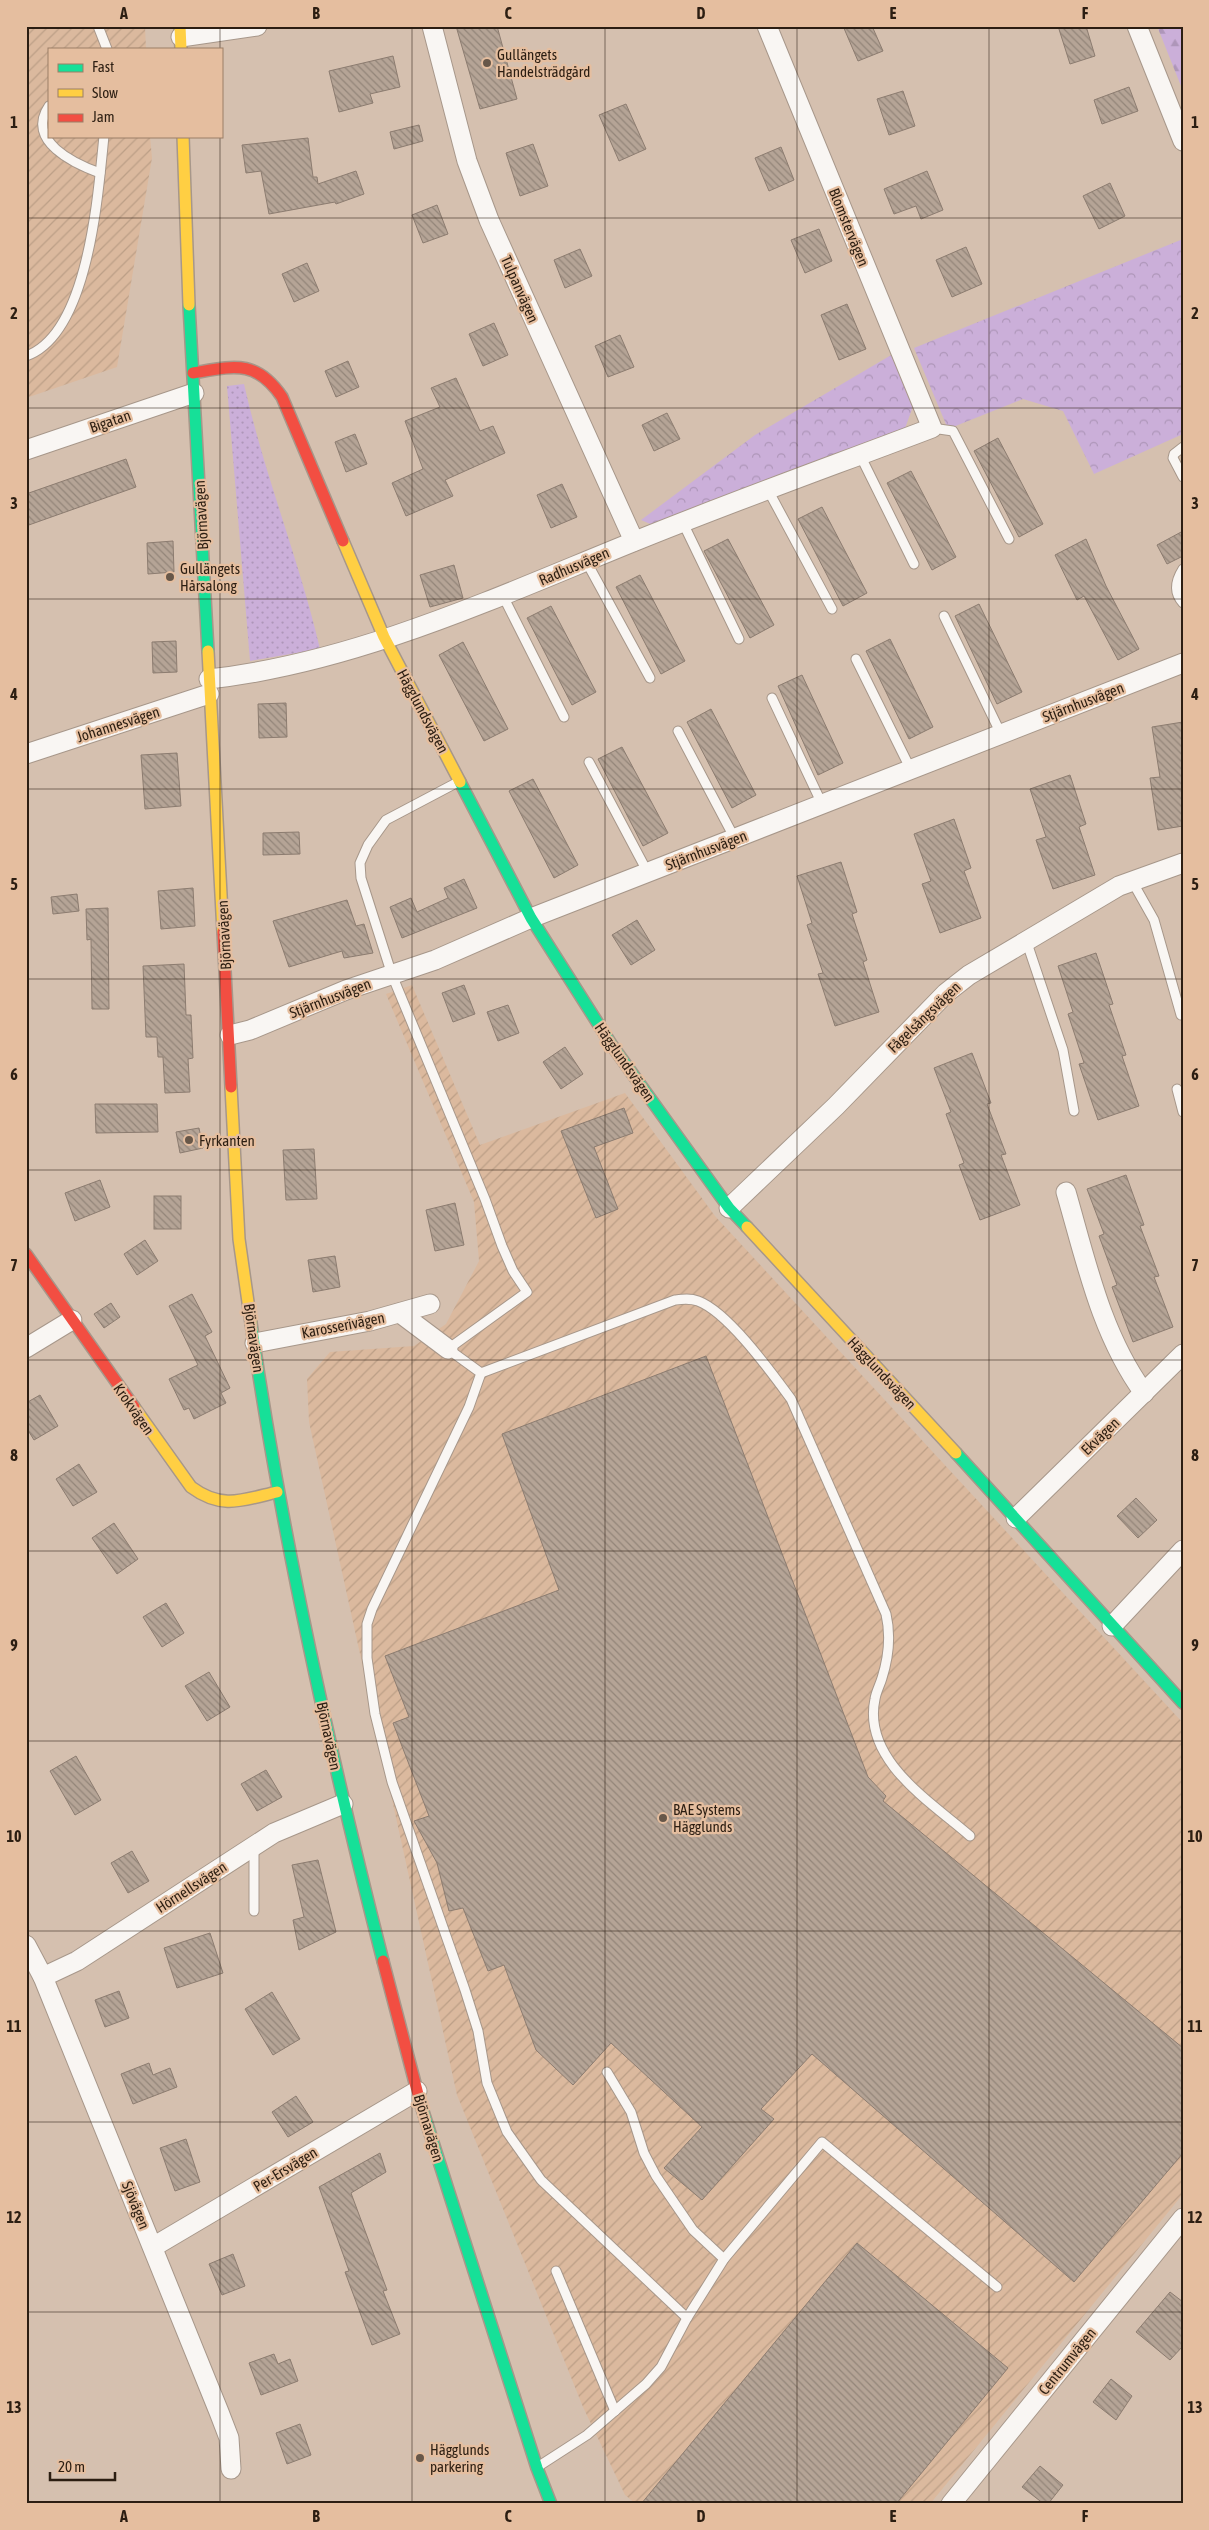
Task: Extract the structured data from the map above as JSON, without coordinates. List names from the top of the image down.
{
  "streets": {
    "main road": ["Björnavägen", "Hägglundsvägen", "Krokvägen"],
    "street": [
      "Blomstervägen",
      "Tulpanvägen",
      "Bigatan",
      "Radhusvägen",
      "Stjärnhusvägen",
      "Johannesvägen",
      "Fågelsångsvägen",
      "Karosserivägen",
      "Ekvägen",
      "Hörnellsvägen",
      "Per-Ersvägen",
      "Sjövägen",
      "Centrumvägen"
    ]
  },
  "crossings": [
    ["Blomstervägen", "Radhusvägen"],
    ["Tulpanvägen", "Radhusvägen"],
    ["Bigatan", "Björnavägen"],
    ["Björnavägen", "Radhusvägen"],
    ["Björnavägen", "Stjärnhusvägen"],
    ["Björnavägen", "Hägglundsvägen"],
    ["Björnavägen", "Johannesvägen"],
    ["Björnavägen", "Karosserivägen"],
    ["Björnavägen", "Krokvägen"],
    ["Björnavägen", "Hörnellsvägen"],
    ["Björnavägen", "Per-Ersvägen"],
    ["Radhusvägen", "Hägglundsvägen"],
    ["Radhusvägen", "Johannesvägen"],
    ["Stjärnhusvägen", "Hägglundsvägen"],
    ["Hägglundsvägen", "Fågelsångsvägen"],
    ["Hägglundsvägen", "Ekvägen"],
    ["Hörnellsvägen", "Sjövägen"],
    ["Per-Ersvägen", "Sjövägen"]
  ],
  "places": [
    "Gullängets Handelsträdgård",
    "Gullängets Hårsalong",
    "Fyrkanten",
    "BAE Systems Hägglunds",
    "Hägglunds parkering"
  ],
  "legend": ["Fast", "Slow", "Jam"],
  "scale_bar": "20 m",
  "grid": {
    "columns": [
      "A",
      "B",
      "C",
      "D",
      "E",
      "F"
    ],
    "rows": [
      "1",
      "2",
      "3",
      "4",
      "5",
      "6",
      "7",
      "8",
      "9",
      "10",
      "11",
      "12",
      "13"
    ]
  }
}
